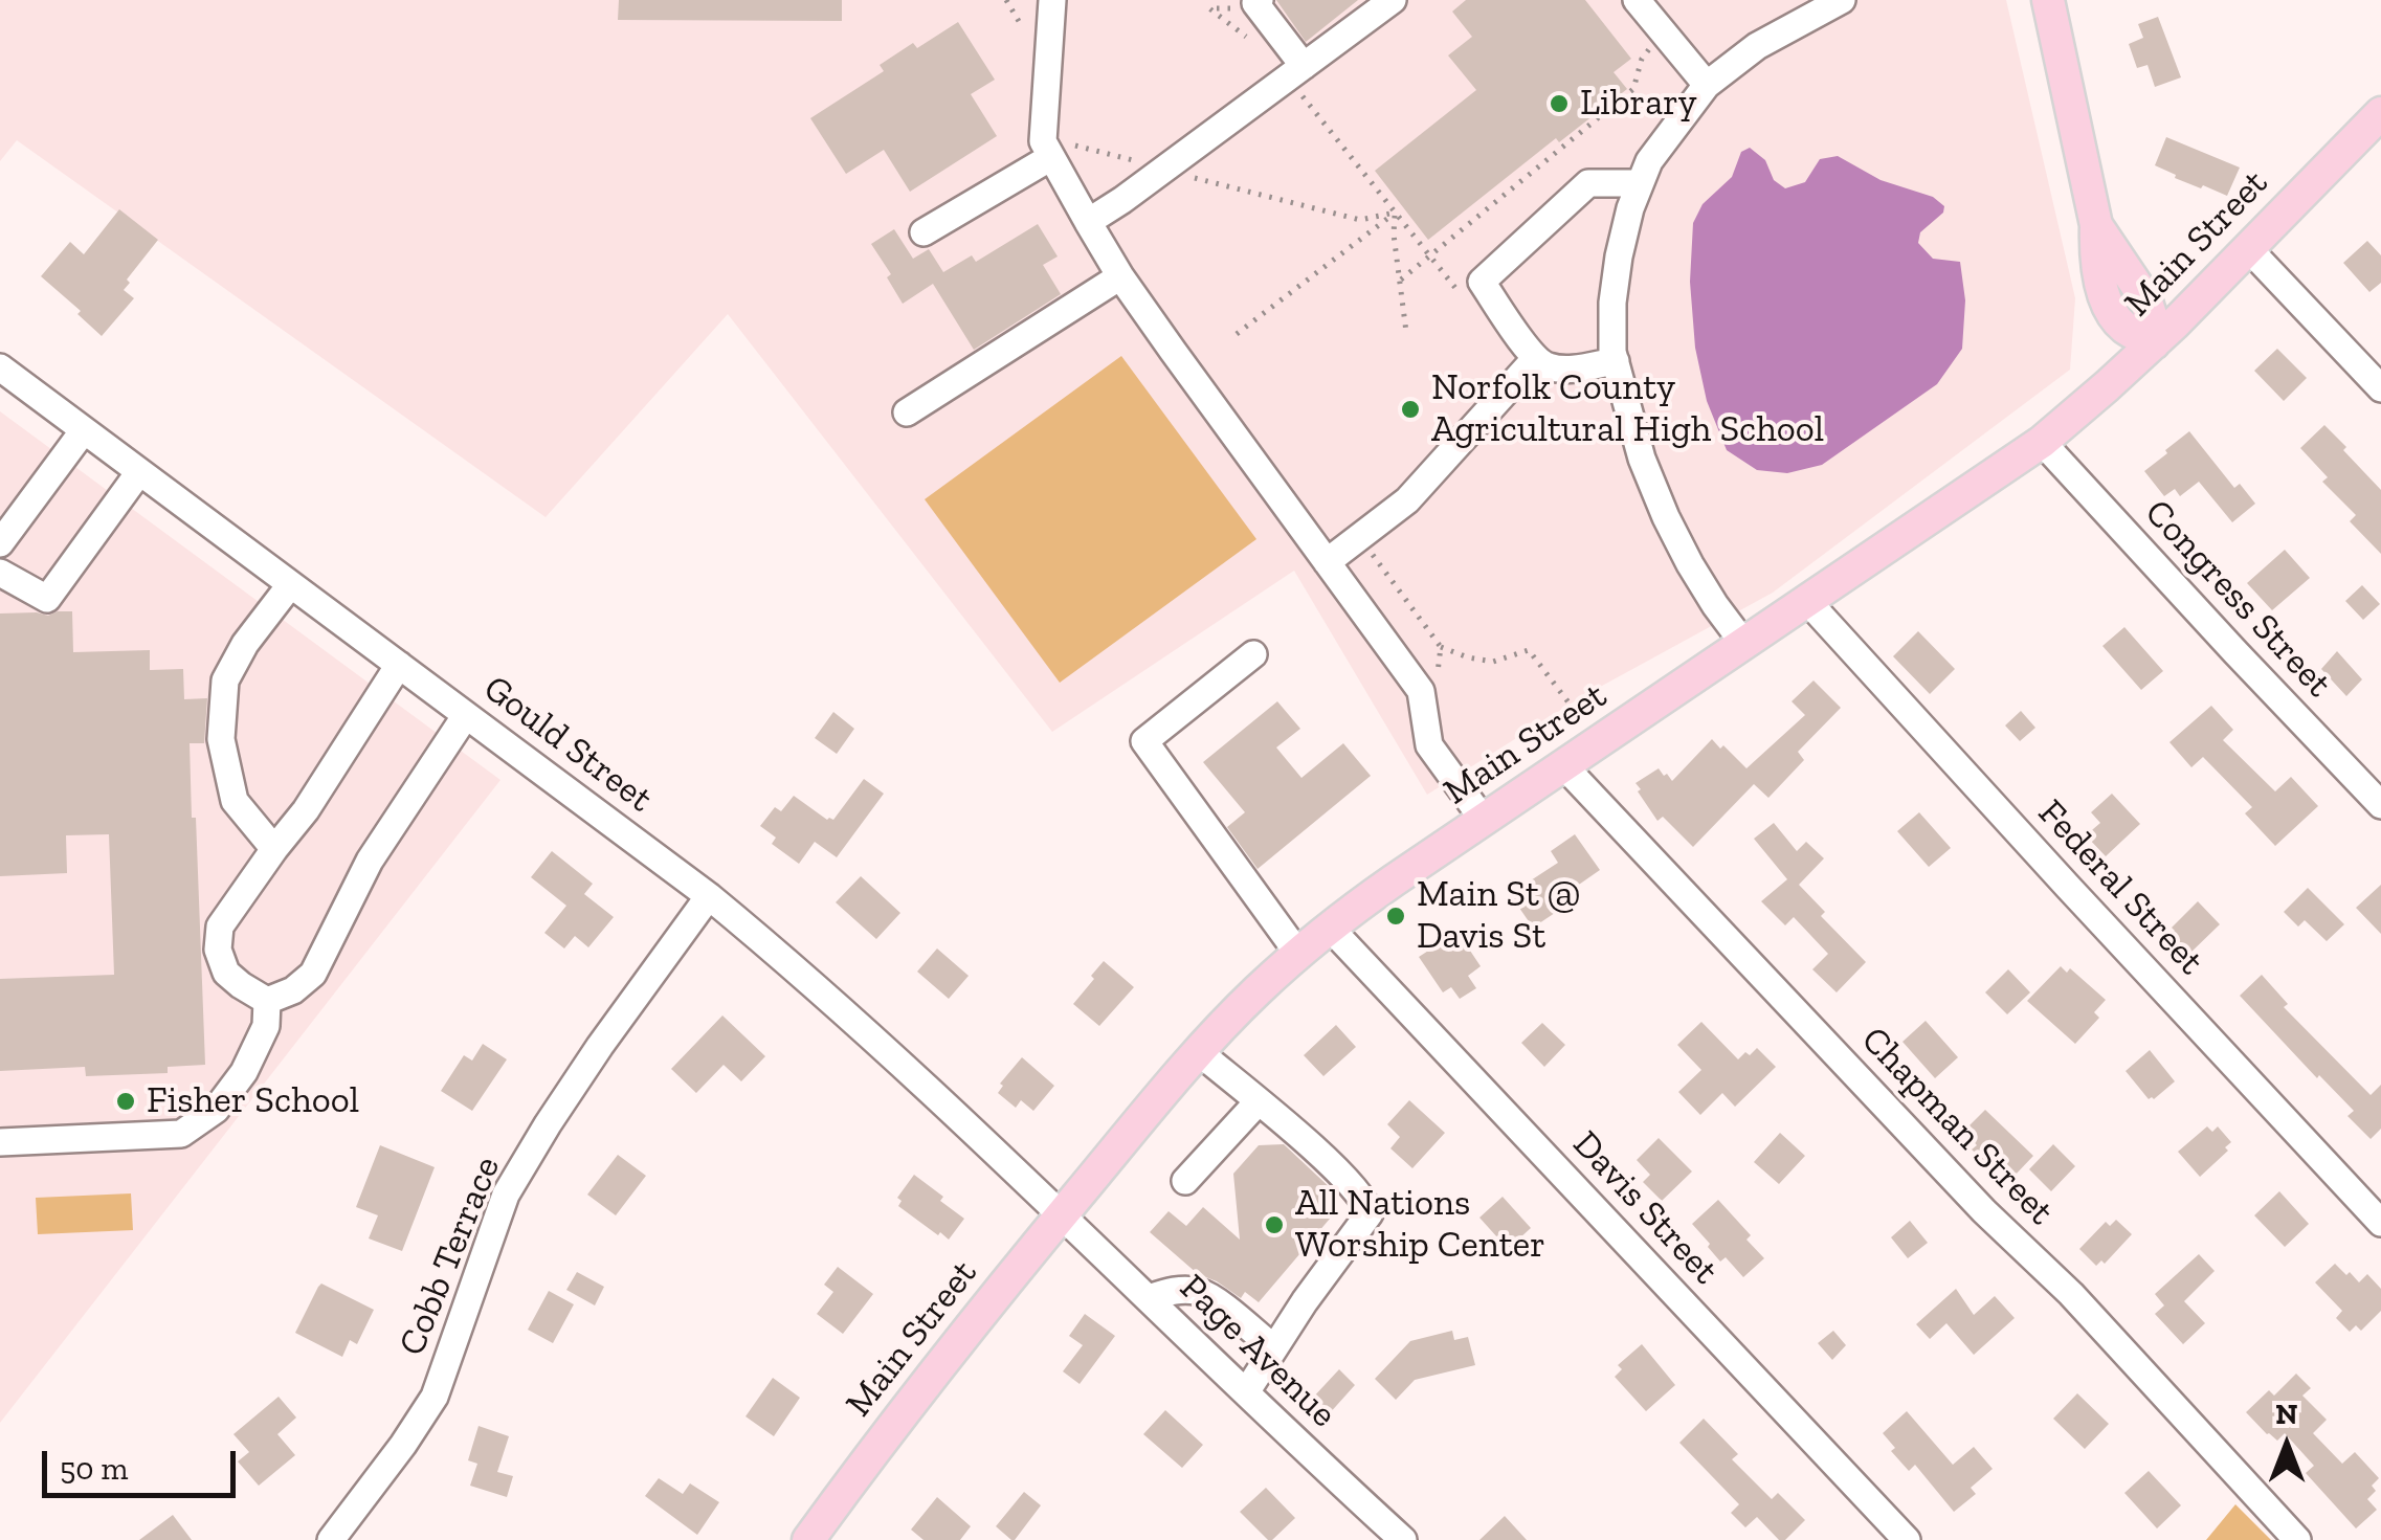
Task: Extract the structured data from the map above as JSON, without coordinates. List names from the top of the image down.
{
  "streets": {
    "main road": ["Main Street"],
    "street": [
      "Congress Street",
      "Gould Street",
      "Federal Street",
      "Chapman Street",
      "Davis Street",
      "Cobb Terrace",
      "Page Avenue"
    ]
  },
  "crossings": [
    ["Main Street", "Congress Street"],
    ["Main Street", "Gould Street"],
    ["Main Street", "Federal Street"],
    ["Main Street", "Chapman Street"],
    ["Main Street", "Davis Street"],
    ["Main Street", "Page Avenue"],
    ["Gould Street", "Cobb Terrace"],
    ["Gould Street", "Page Avenue"]
  ],
  "places": [
    "Library",
    "Norfolk County Agricultural High School",
    "Main St @ Davis St",
    "Fisher School",
    "All Nations Worship Center"
  ],
  "scale_bar": "50 m",
  "north": "top"
}
